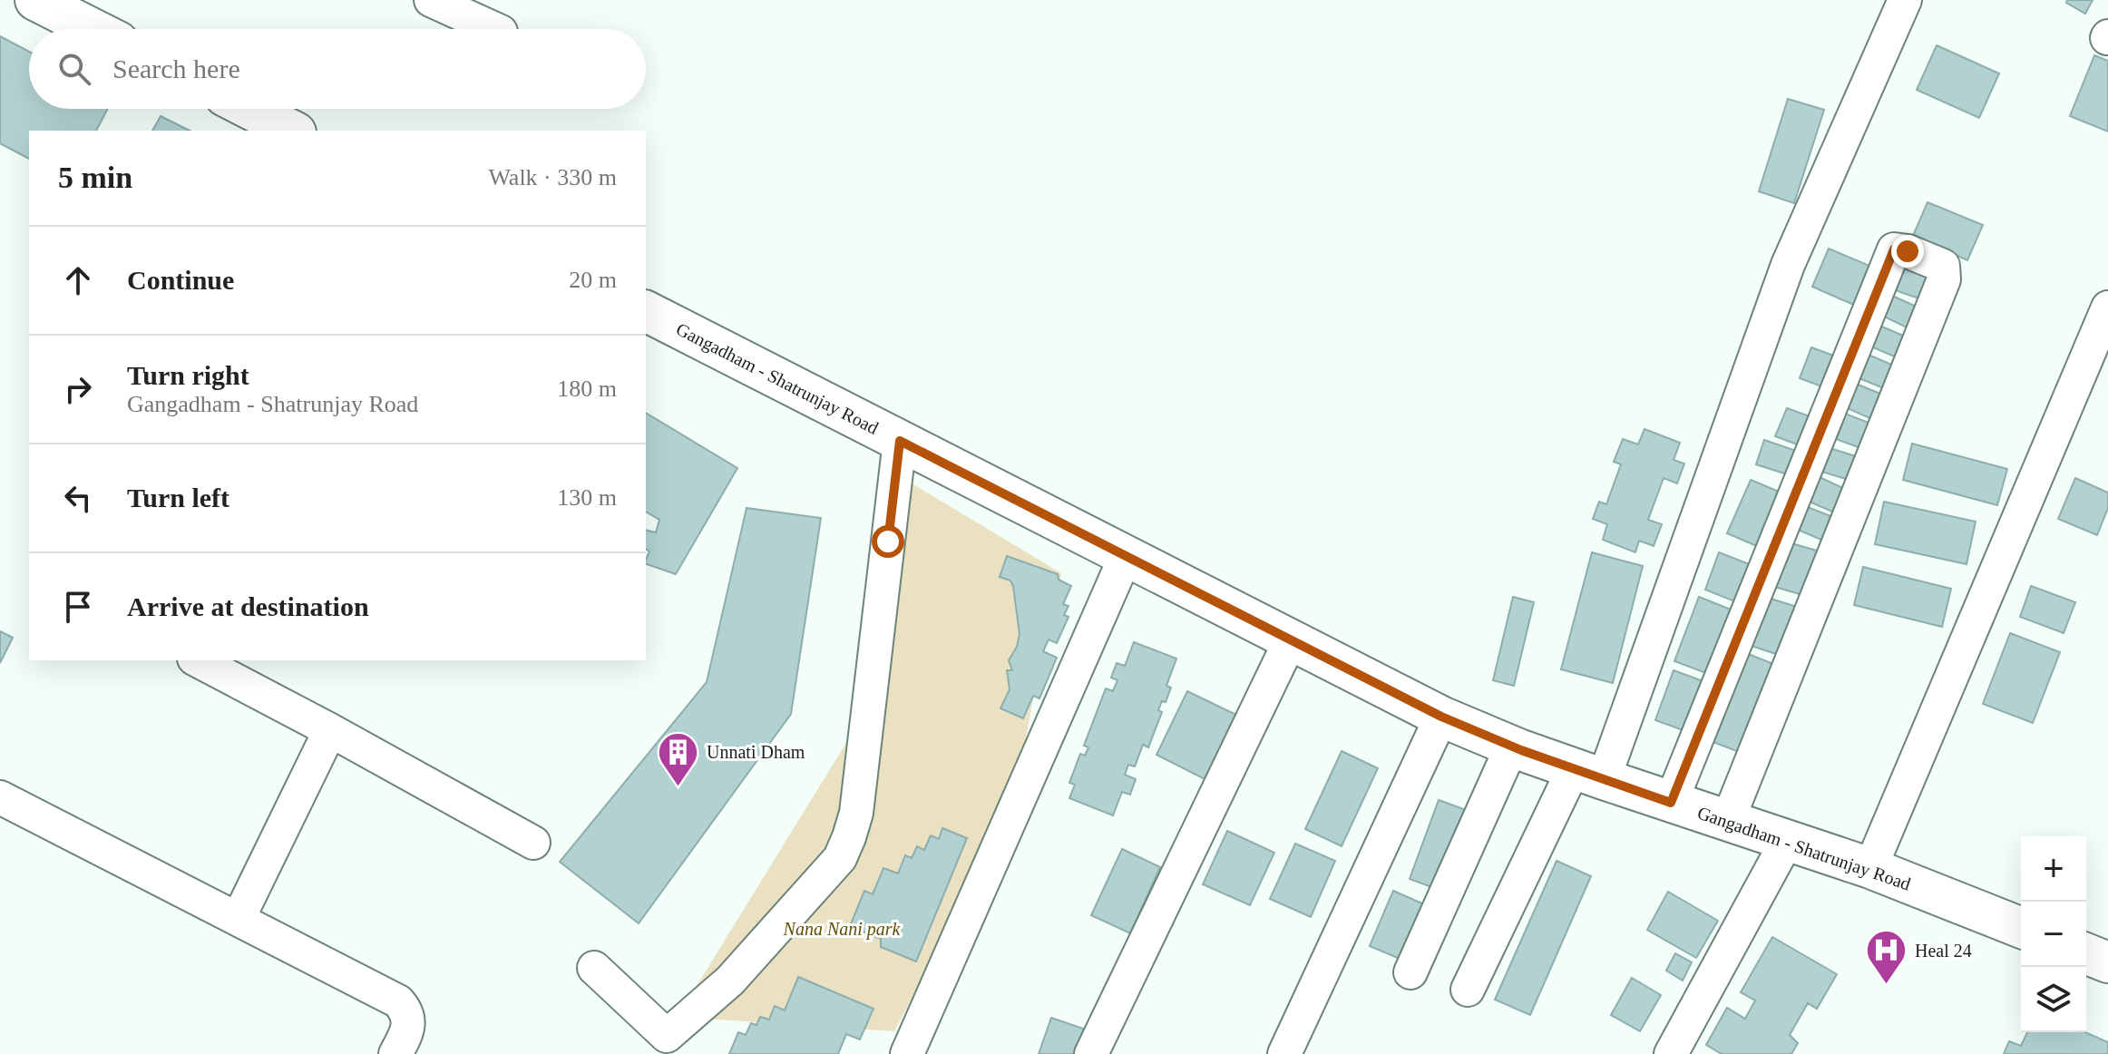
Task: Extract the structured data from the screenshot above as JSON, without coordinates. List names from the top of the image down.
{
  "streets": {
    "main road": ["Gangadham - Shatrunjay Road"]
  },
  "parks": ["Nana Nani park"],
  "places": {
    "building": ["Unnati Dham"],
    "hospital": ["Heal 24"]
  },
  "page": {
    "search": "Search here",
    "heading": ["5 min", "Walk · 330 m"],
    "list": [
      ["Continue", "20 m"],
      ["Turn right", "Gangadham - Shatrunjay Road", "180 m"],
      ["Turn left", "130 m"],
      "Arrive at destination"
    ],
    "map_buttons": ["+", "−"]
  }
}
